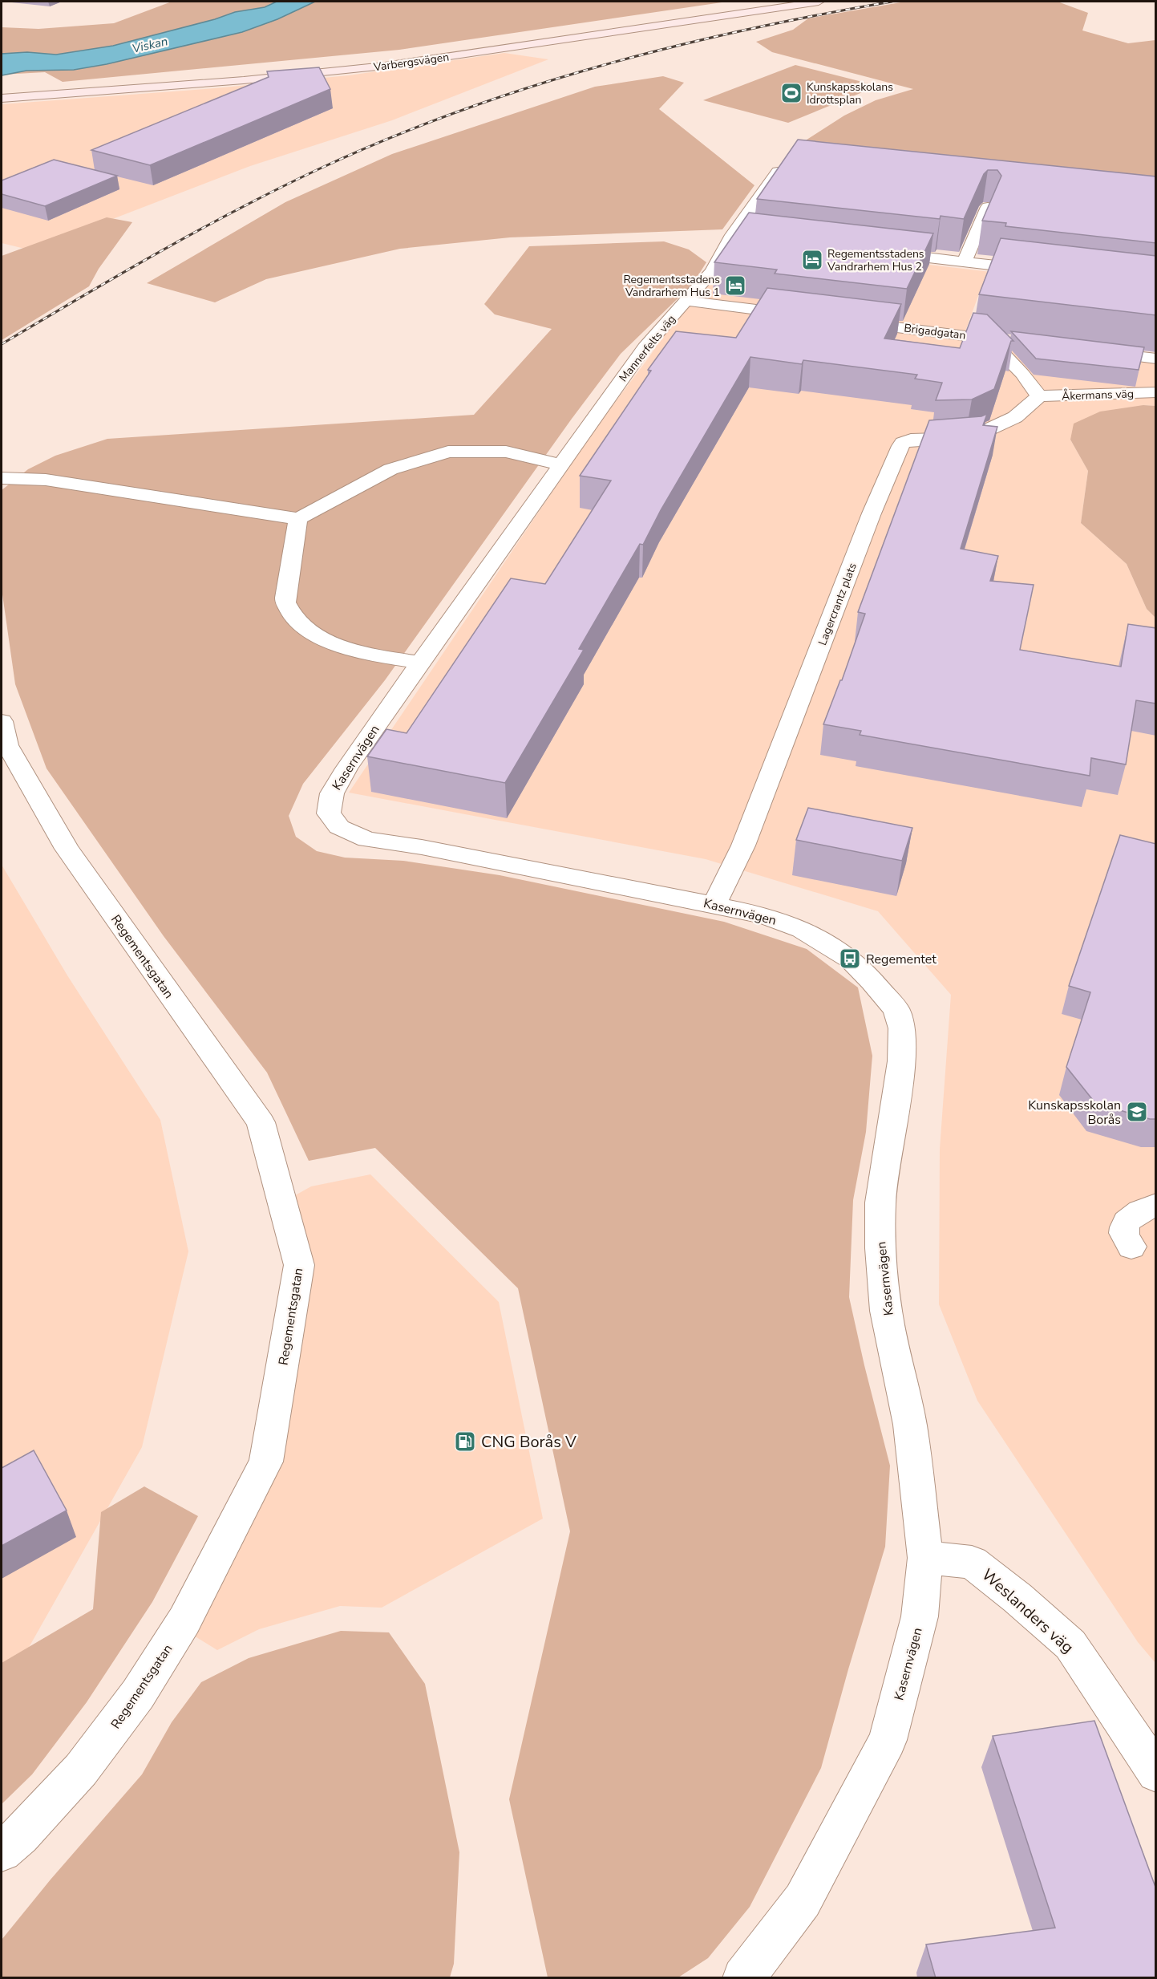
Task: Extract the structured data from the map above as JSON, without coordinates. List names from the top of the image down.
{
  "streets": {
    "main road": ["Varbergsvägen"],
    "street": [
      "Brigadgatan",
      "Mannerfelts väg",
      "Åkermans väg",
      "Lagercrantz plats",
      "Kasernvägen",
      "Regementsgatan",
      "Weslanders väg"
    ]
  },
  "crossings": [
    ["Mannerfelts väg", "Kasernvägen"],
    ["Åkermans väg", "Lagercrantz plats"],
    ["Lagercrantz plats", "Kasernvägen"],
    ["Kasernvägen", "Weslanders väg"]
  ],
  "water": ["Viskan"],
  "places": {
    "sports": ["Kunskapsskolans Idrottsplan"],
    "hotel": ["Regementsstadens Vandrarhem Hus 2", "Regementsstadens Vandrarhem Hus 1"],
    "bus stop": ["Regementet"],
    "school or university": ["Kunskapsskolan Borås"],
    "fuel station": ["CNG Borås V"]
  }
}
